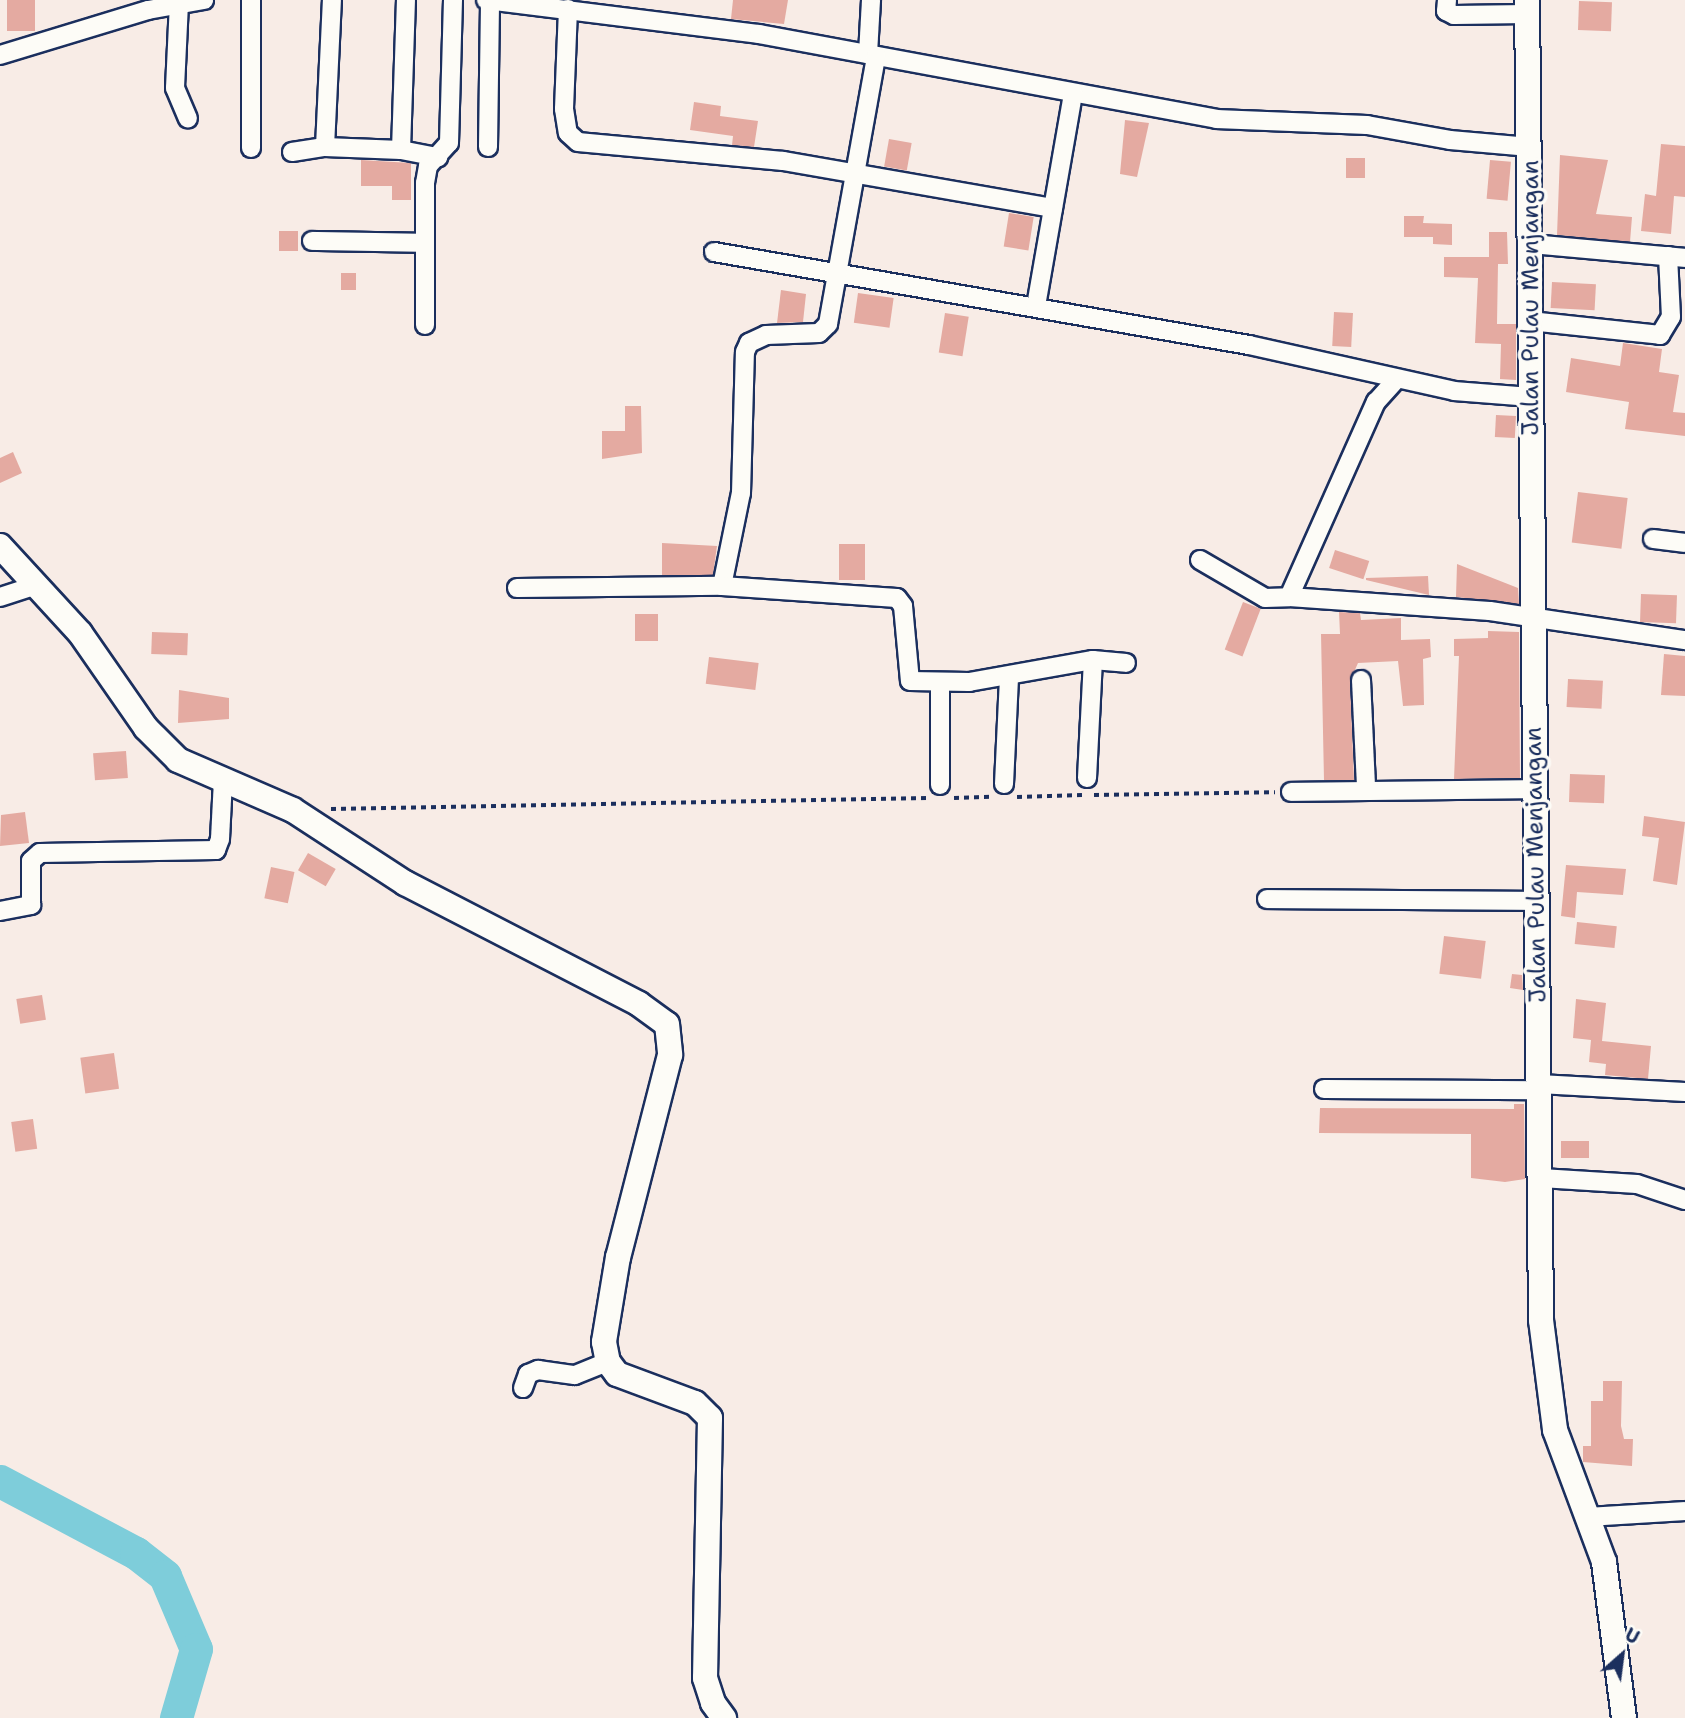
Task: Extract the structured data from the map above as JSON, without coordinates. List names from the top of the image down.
{
  "streets": {
    "street": ["Jalan Pulau Menjangan"]
  },
  "north": "top right"
}
